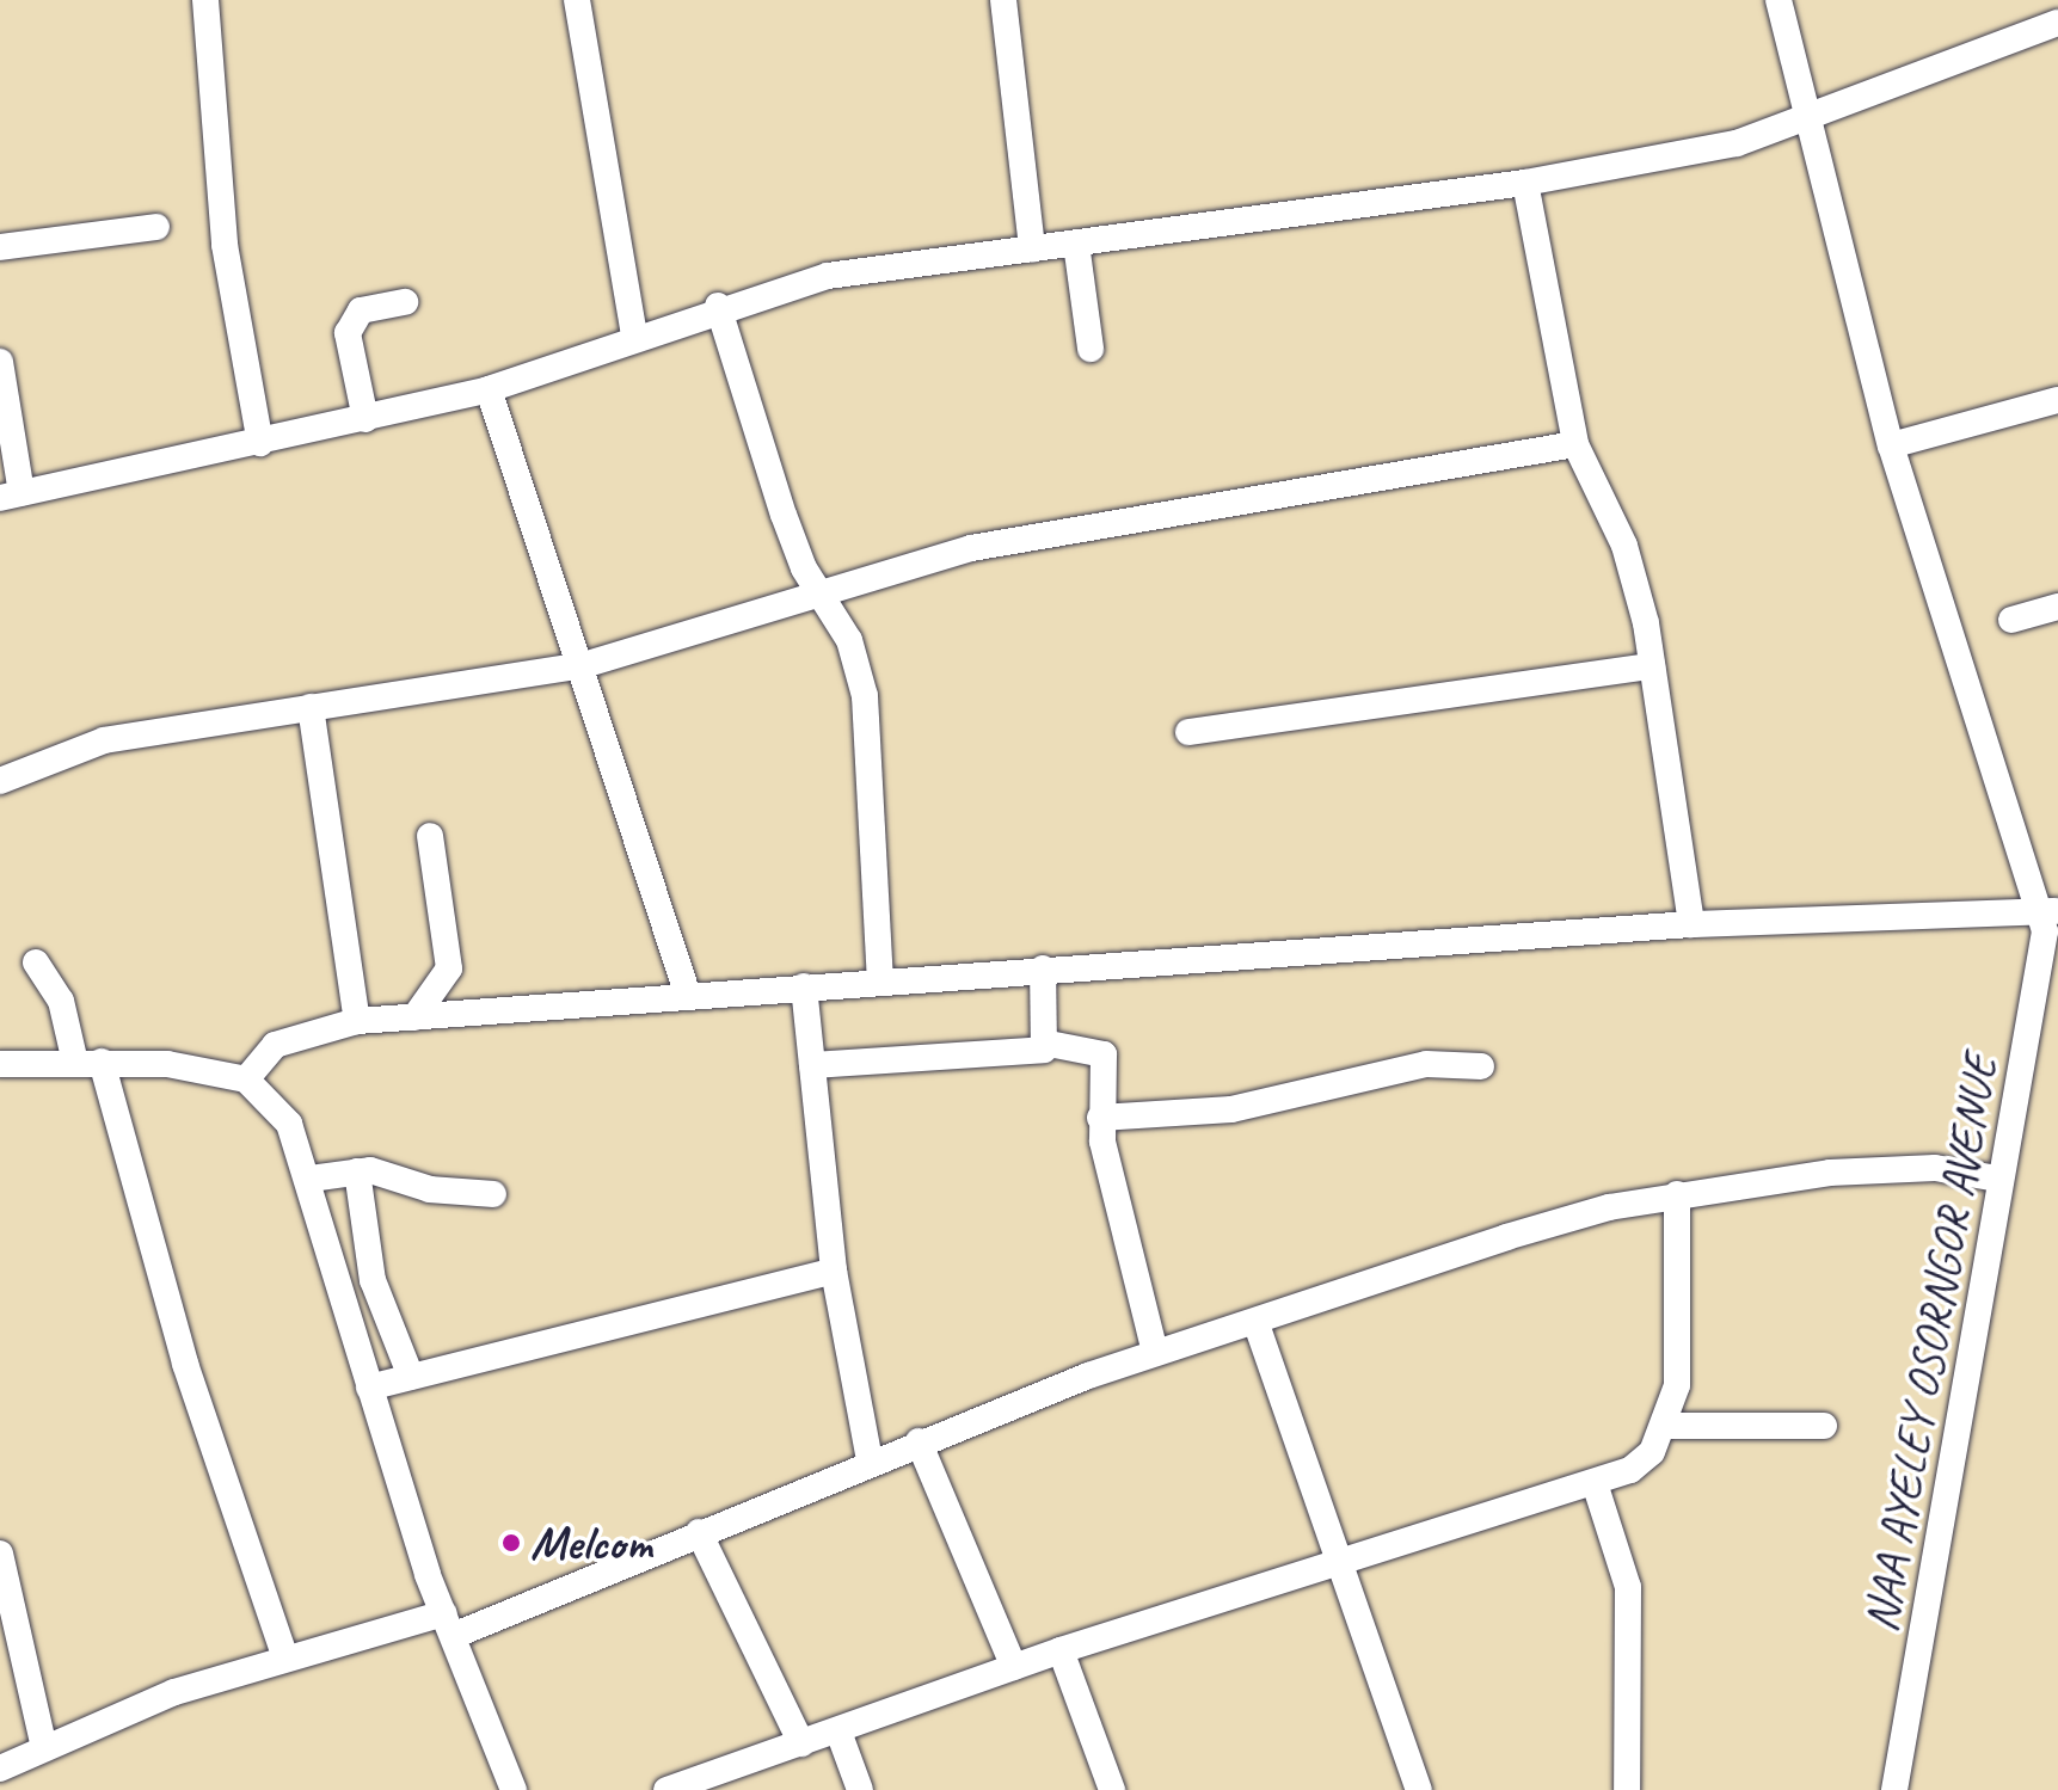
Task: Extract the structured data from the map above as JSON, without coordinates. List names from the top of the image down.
{
  "streets": {
    "street": ["NAA AYELEY OSORNGOR AVENUE"]
  },
  "places": ["Melcom"]
}
